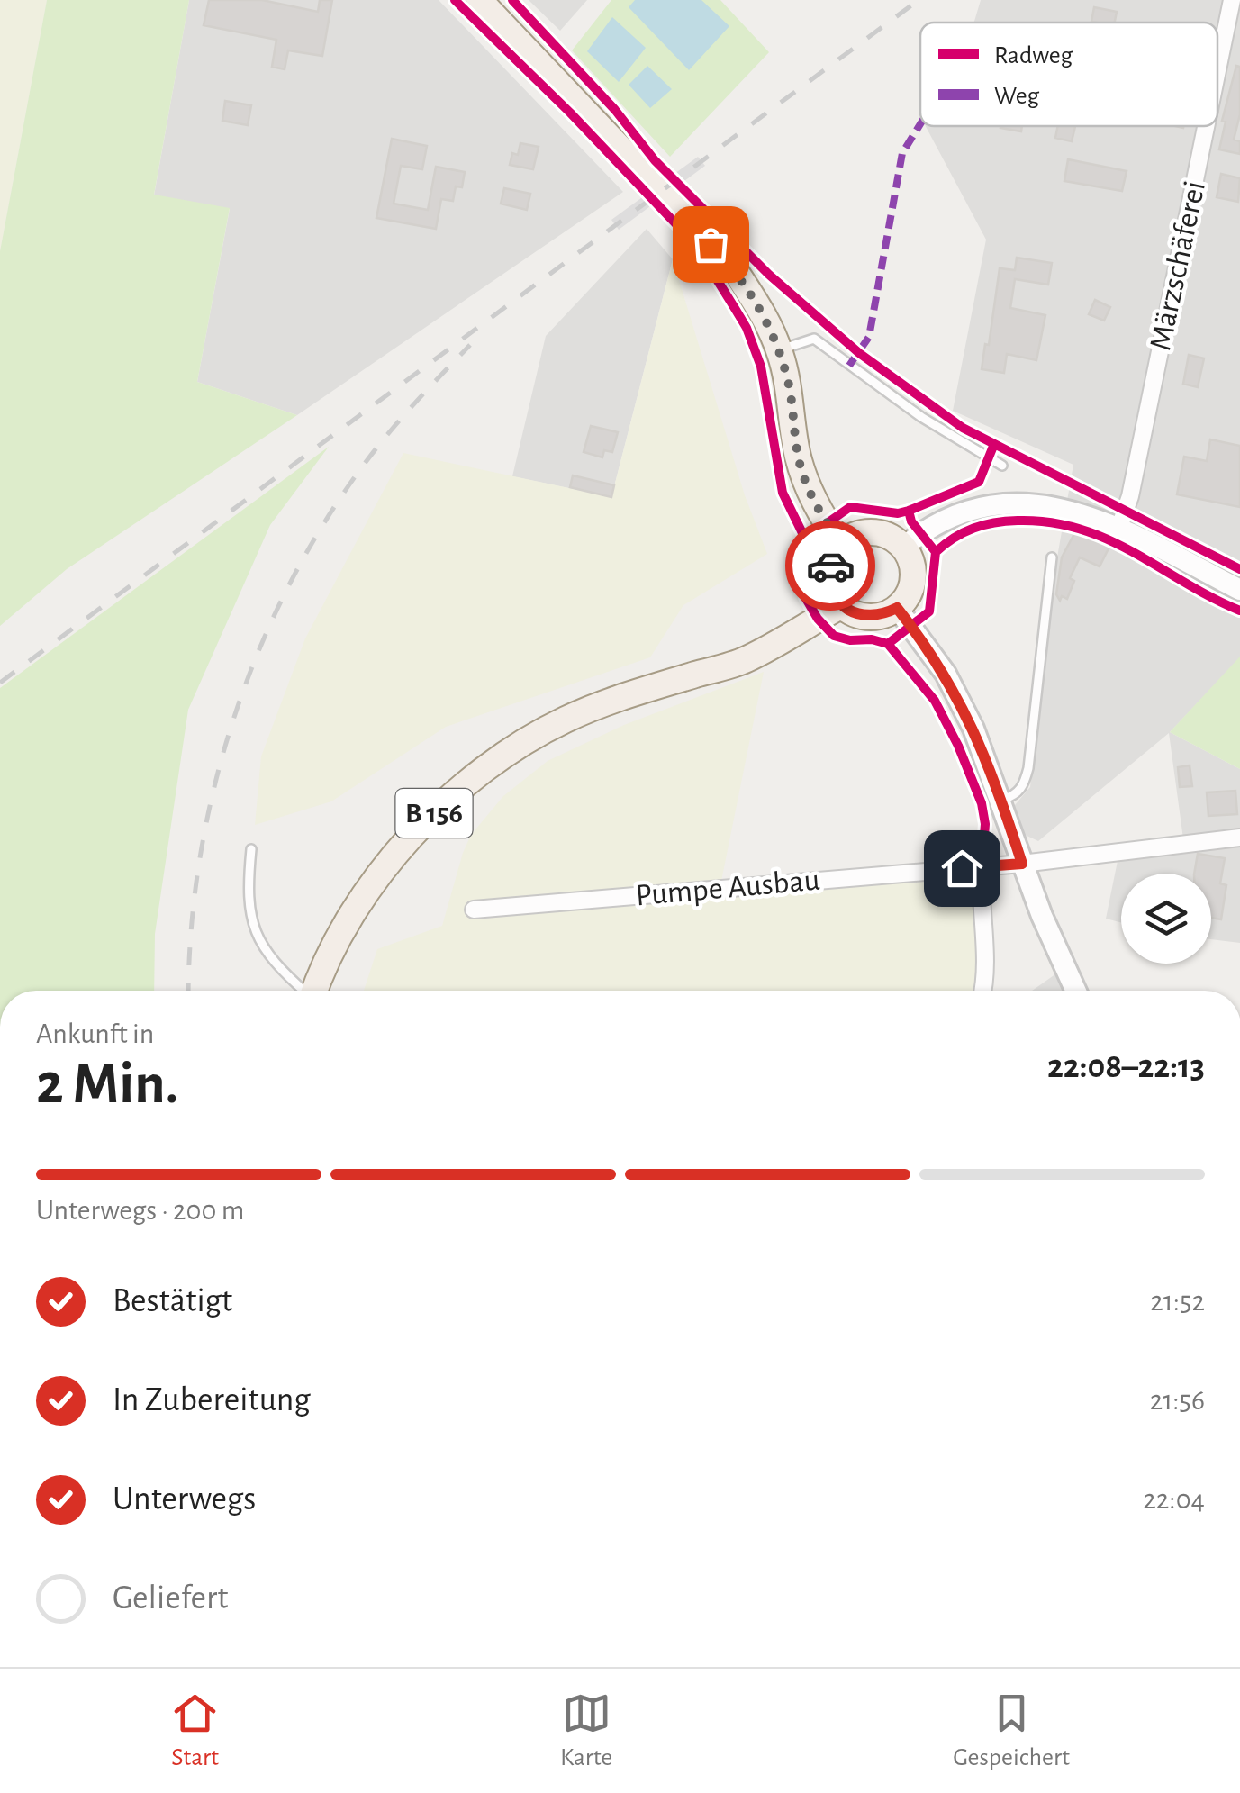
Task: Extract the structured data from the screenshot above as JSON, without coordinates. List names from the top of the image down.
{
  "streets": {
    "main road": ["B 156"],
    "street": ["Märzschäferei", "Pumpe Ausbau"]
  },
  "legend": ["Radweg", "Weg"],
  "page": {
    "heading": ["2 Min.", "Ankunft in", "22:08–22:13"],
    "bar": "Unterwegs · 200 m",
    "list": [
      ["Bestätigt", "21:52"],
      ["In Zubereitung", "21:56"],
      ["Unterwegs", "22:04"],
      "Geliefert"
    ],
    "tabs": ["Start", "Karte", "Gespeichert"]
  }
}
